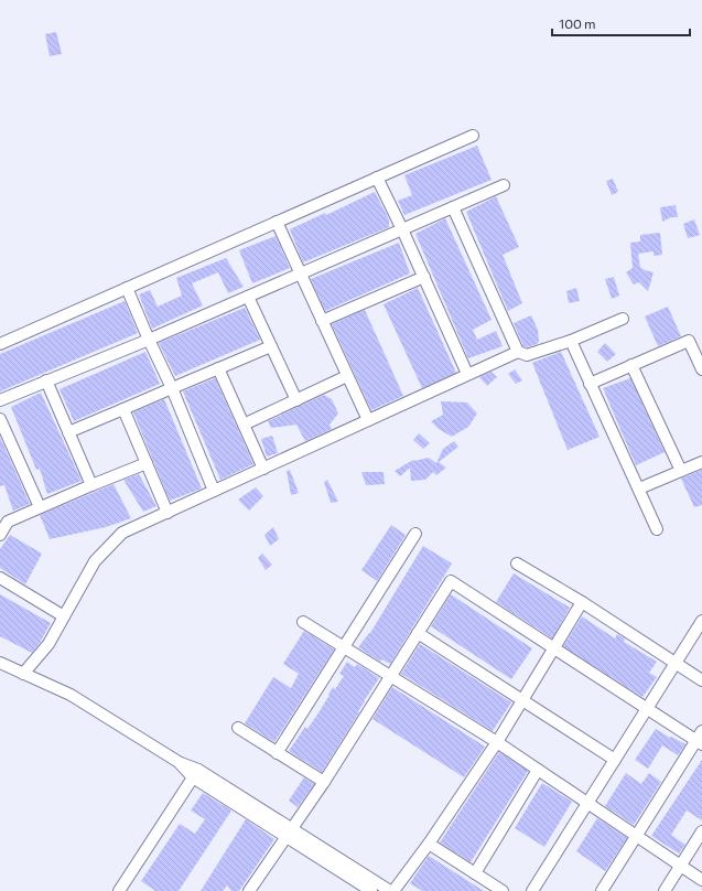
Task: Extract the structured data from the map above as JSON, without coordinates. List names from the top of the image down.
{
  "scale_bar": "100 m"
}
